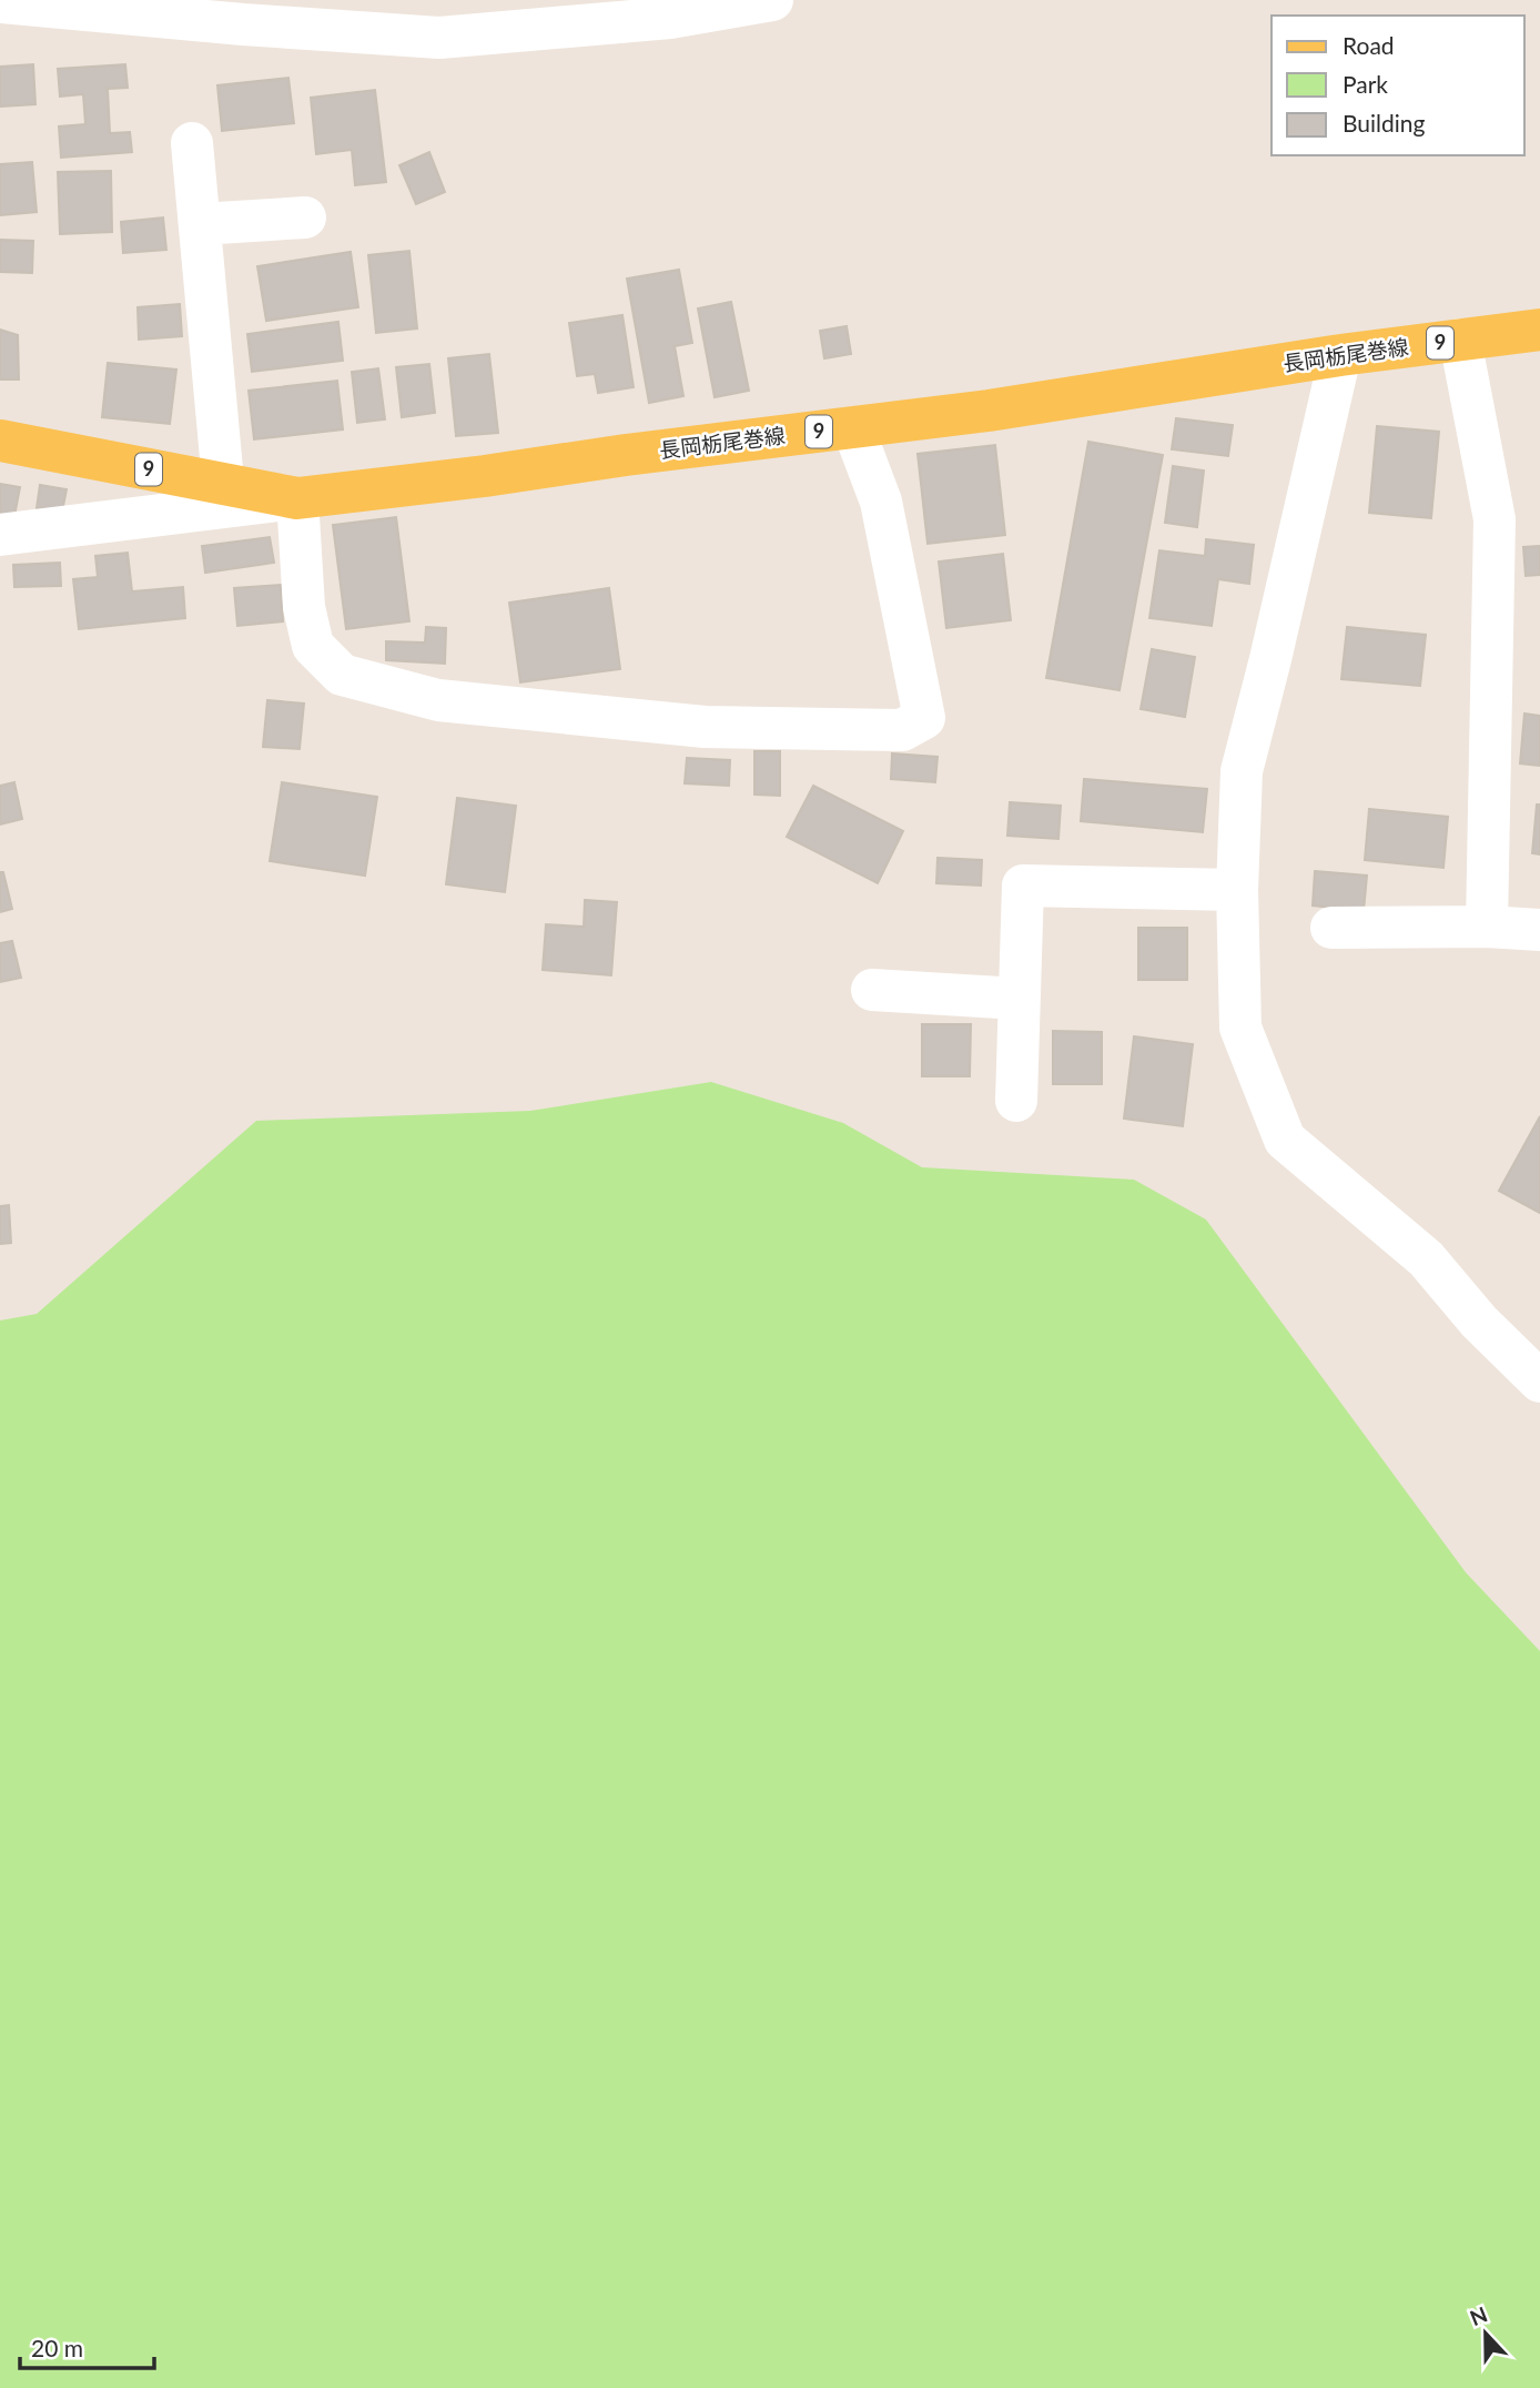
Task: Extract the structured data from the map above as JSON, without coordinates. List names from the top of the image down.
{
  "streets": {
    "main road": ["9", "長岡栃尾巻線"]
  },
  "legend": ["Road", "Park", "Building"],
  "scale_bar": "20 m",
  "north": "top"
}
